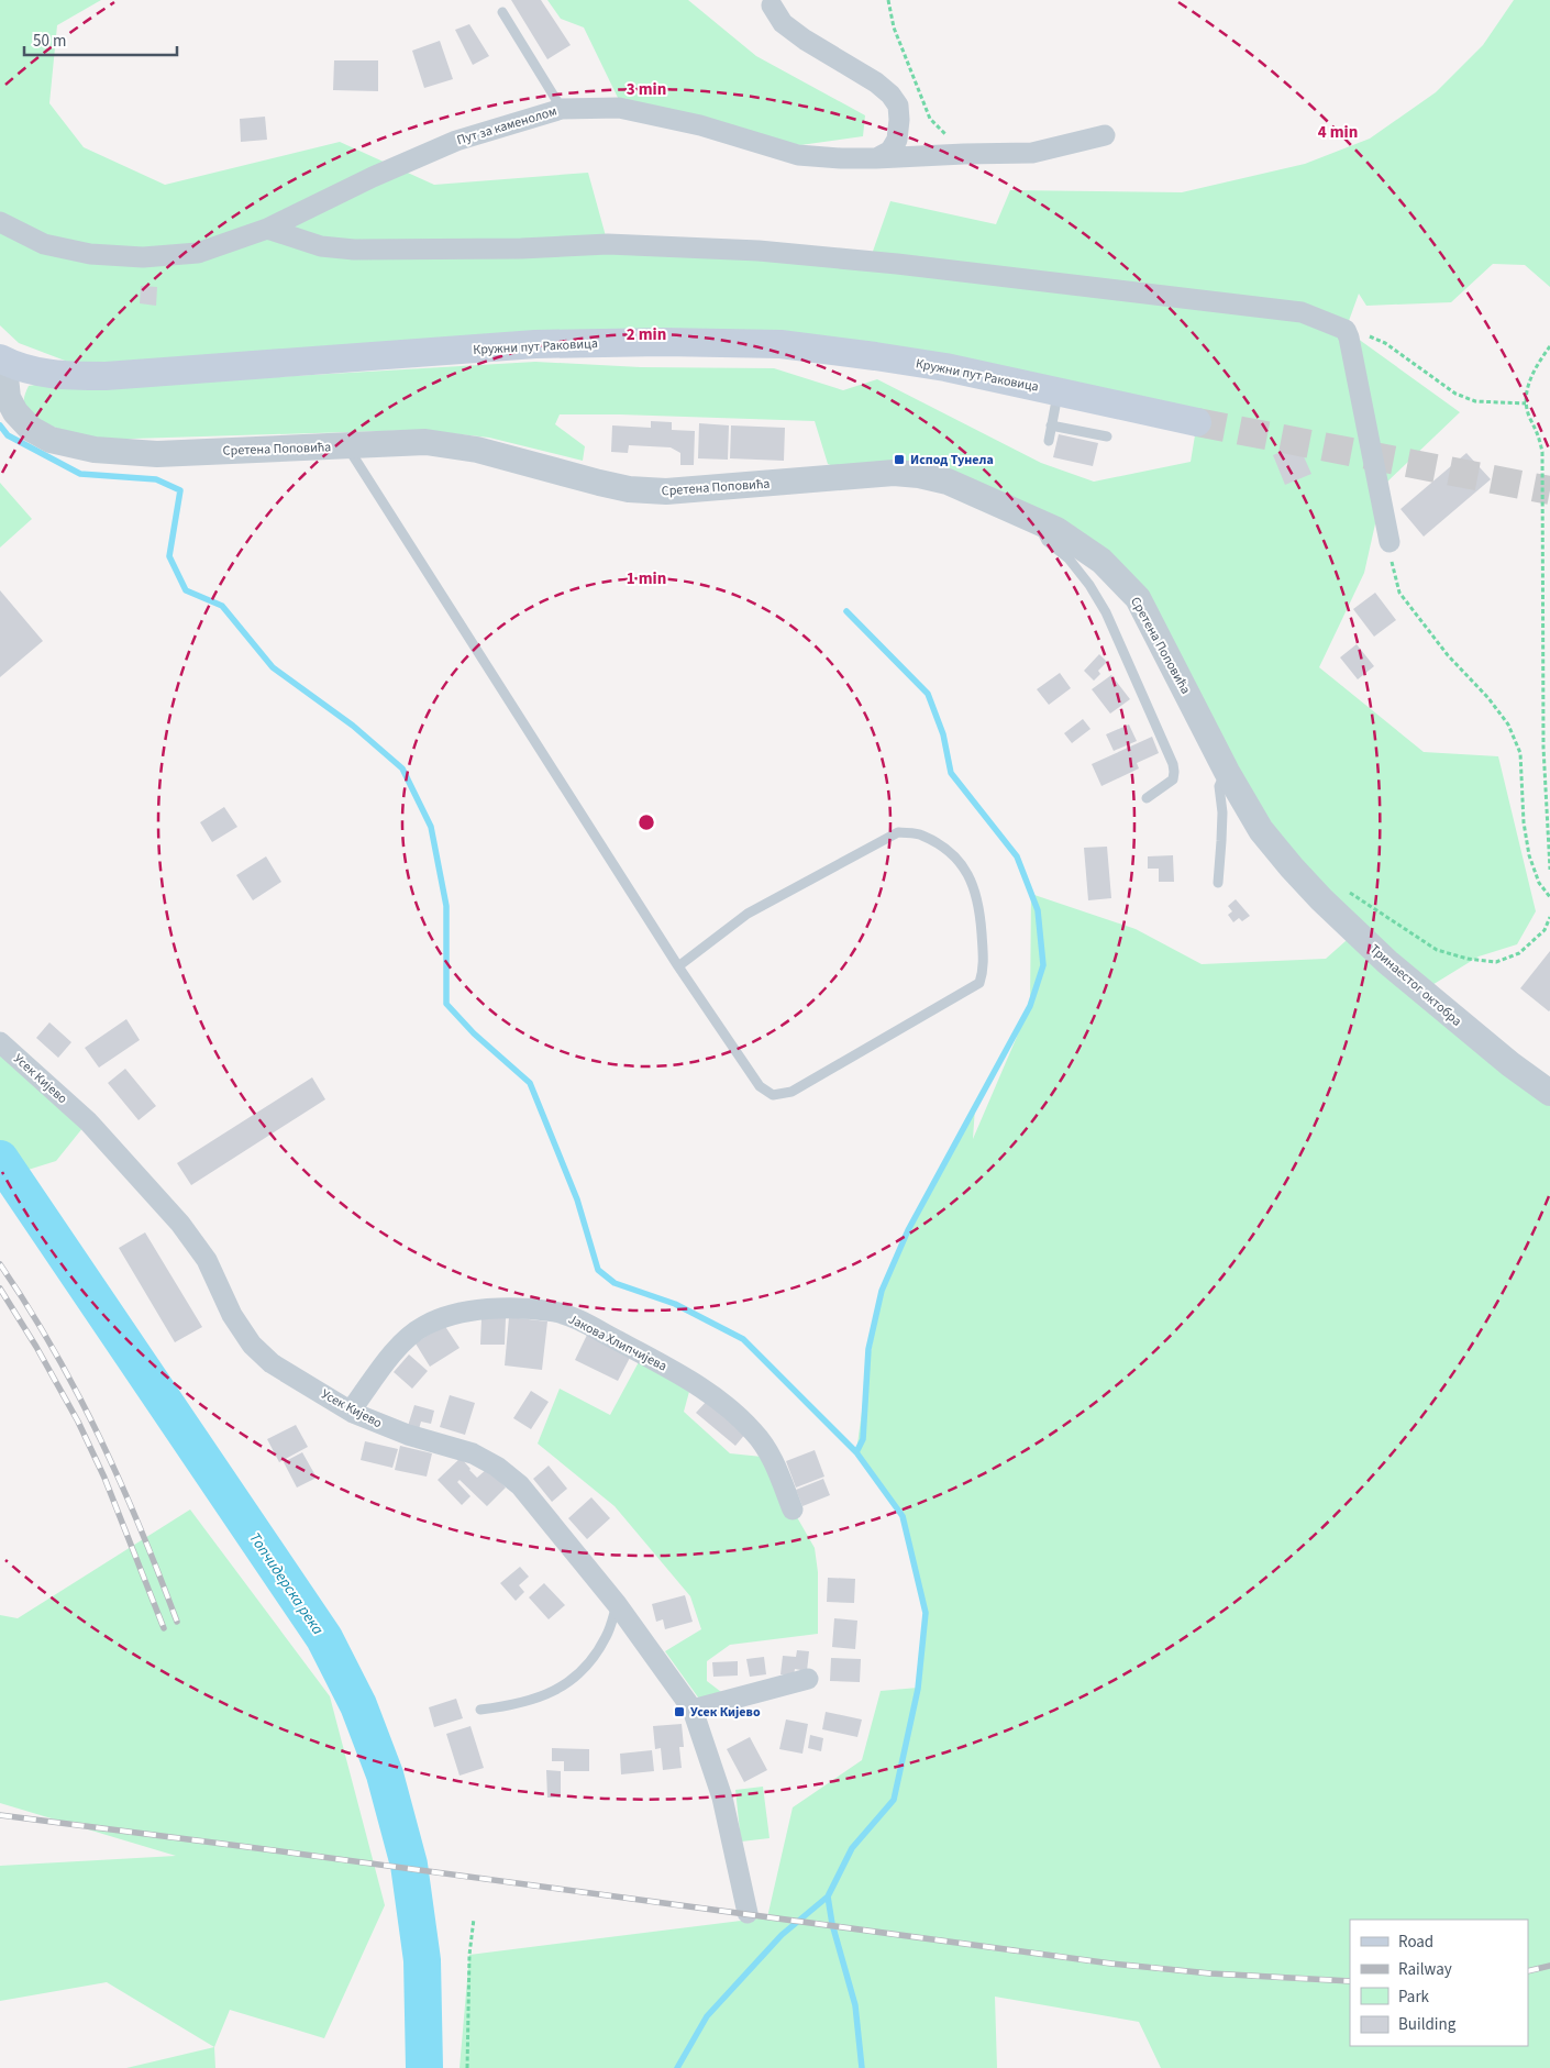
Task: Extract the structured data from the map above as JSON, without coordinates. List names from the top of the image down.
{
  "streets": {
    "main road": ["Кружни пут Раковица"],
    "street": [
      "Пут за каменолом",
      "Сретена Поповића",
      "Тринаестог октобра",
      "Усек Кијево",
      "Јакова Хлипчијева"
    ]
  },
  "crossings": [
    ["Кружни пут Раковица", "Сретена Поповића"],
    ["Сретена Поповића", "Тринаестог октобра"],
    ["Усек Кијево", "Јакова Хлипчијева"]
  ],
  "water": ["Топчидерска река"],
  "places": {
    "transit": ["Испод Тунела", "Усек Кијево"]
  },
  "legend": [
    "Road",
    "Railway",
    "Park",
    "Building"
  ],
  "scale_bar": "50 m",
  "rings": [
    "3 min",
    "4 min",
    "2 min",
    "1 min"
  ]
}
